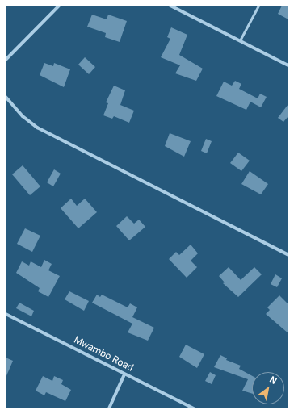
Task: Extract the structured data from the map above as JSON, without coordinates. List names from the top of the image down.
{
  "streets": {
    "street": ["Mwambo Road"]
  },
  "north": "top right"
}
